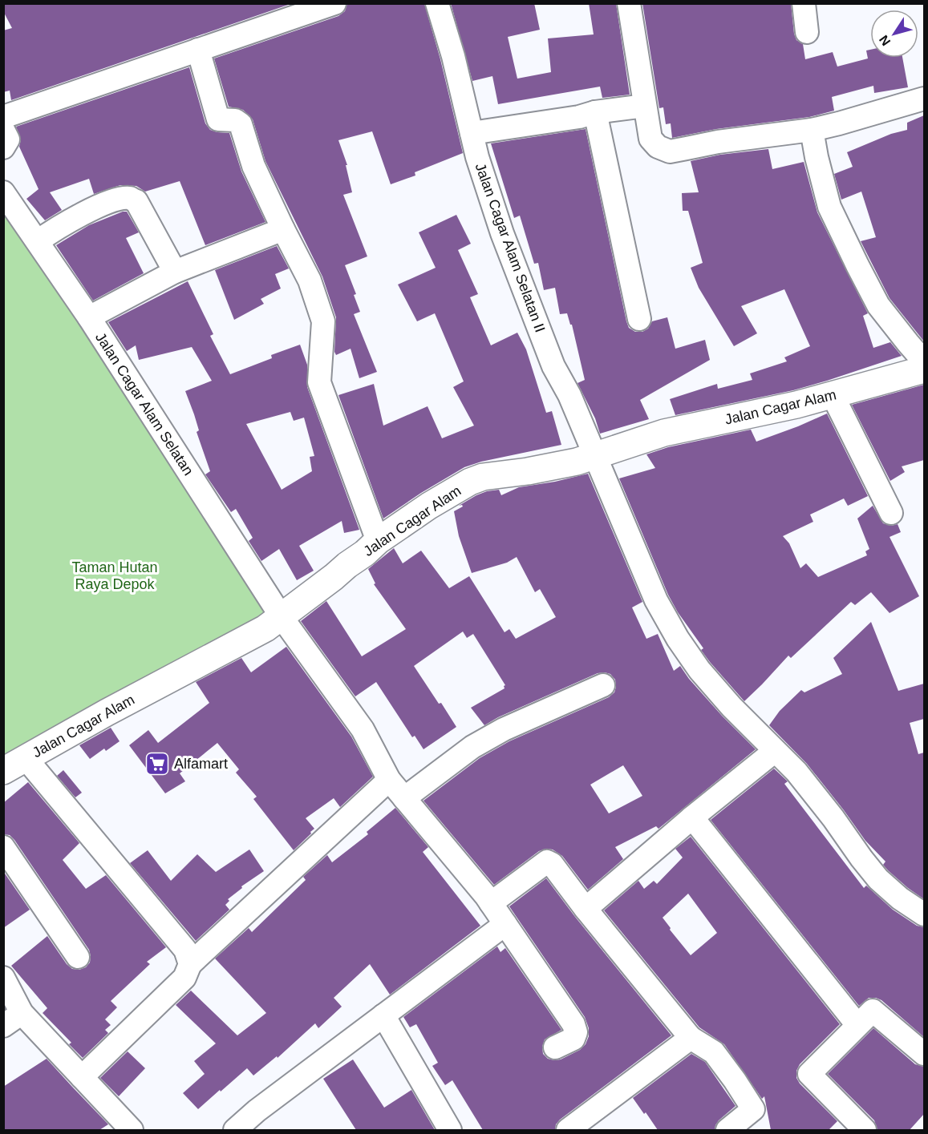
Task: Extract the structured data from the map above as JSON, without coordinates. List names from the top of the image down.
{
  "streets": {
    "street": ["Jalan Cagar Alam Selatan II", "Jalan Cagar Alam Selatan", "Jalan Cagar Alam"]
  },
  "crossings": [
    ["Jalan Cagar Alam Selatan II", "Jalan Cagar Alam"],
    ["Jalan Cagar Alam Selatan", "Jalan Cagar Alam"]
  ],
  "parks": ["Taman Hutan Raya Depok"],
  "places": {
    "supermarket": ["Alfamart"]
  },
  "north": "bottom left"
}
